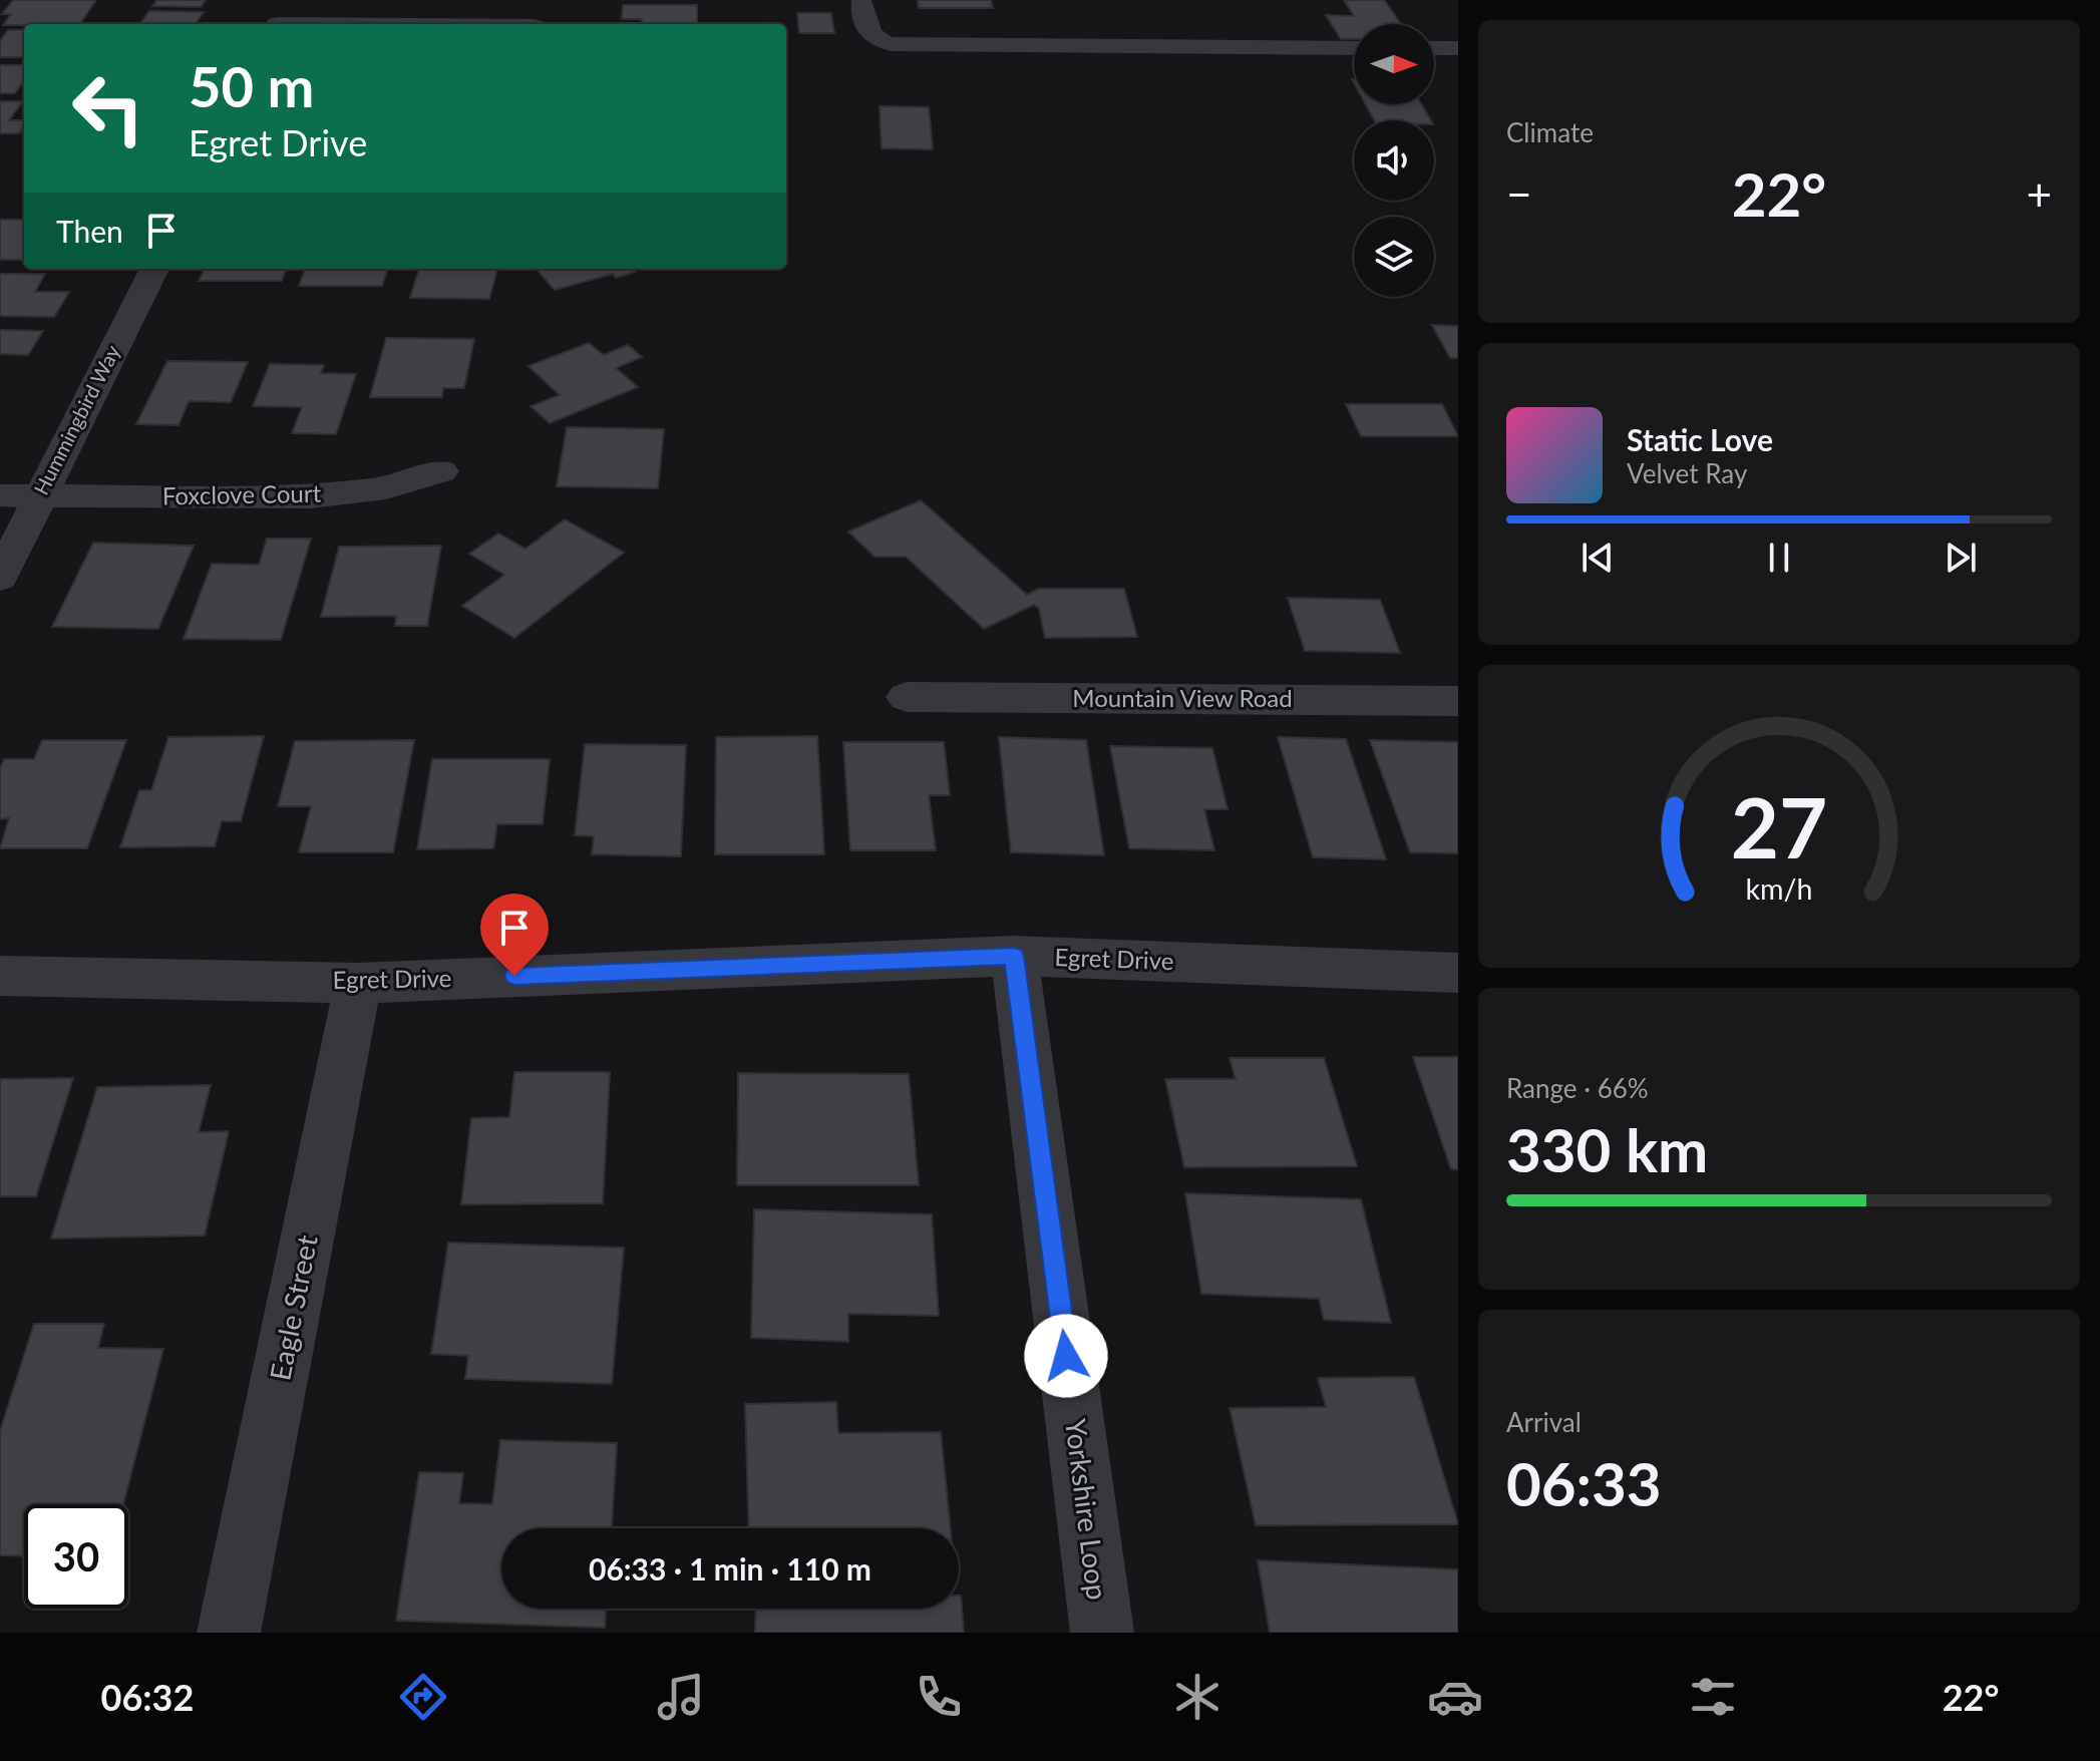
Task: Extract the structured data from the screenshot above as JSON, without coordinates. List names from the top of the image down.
{
  "streets": {
    "street": [
      "Hummingbird Way",
      "Foxclove Court",
      "Mountain View Road",
      "Egret Drive",
      "Eagle Street",
      "Yorkshire Loop"
    ]
  },
  "crossings": [
    ["Hummingbird Way", "Foxclove Court"],
    ["Egret Drive", "Eagle Street"],
    ["Egret Drive", "Yorkshire Loop"]
  ],
  "north": "right",
  "page": {
    "tile": [
      "Climate",
      ["Range · 66%", "330 km"],
      ["Arrival", "06:33"]
    ],
    "turn": ["50 m", "Egret Drive"],
    "heat": ["−", "22°", "+"],
    "then": "Then",
    "song": ["Static Love", "Velvet Ray"],
    "limit": "30",
    "trip": "06:33 · 1 min · 110 m",
    "tabs": ["06:32", "22°"],
    "gauge": ["27", "km/h"]
  }
}
